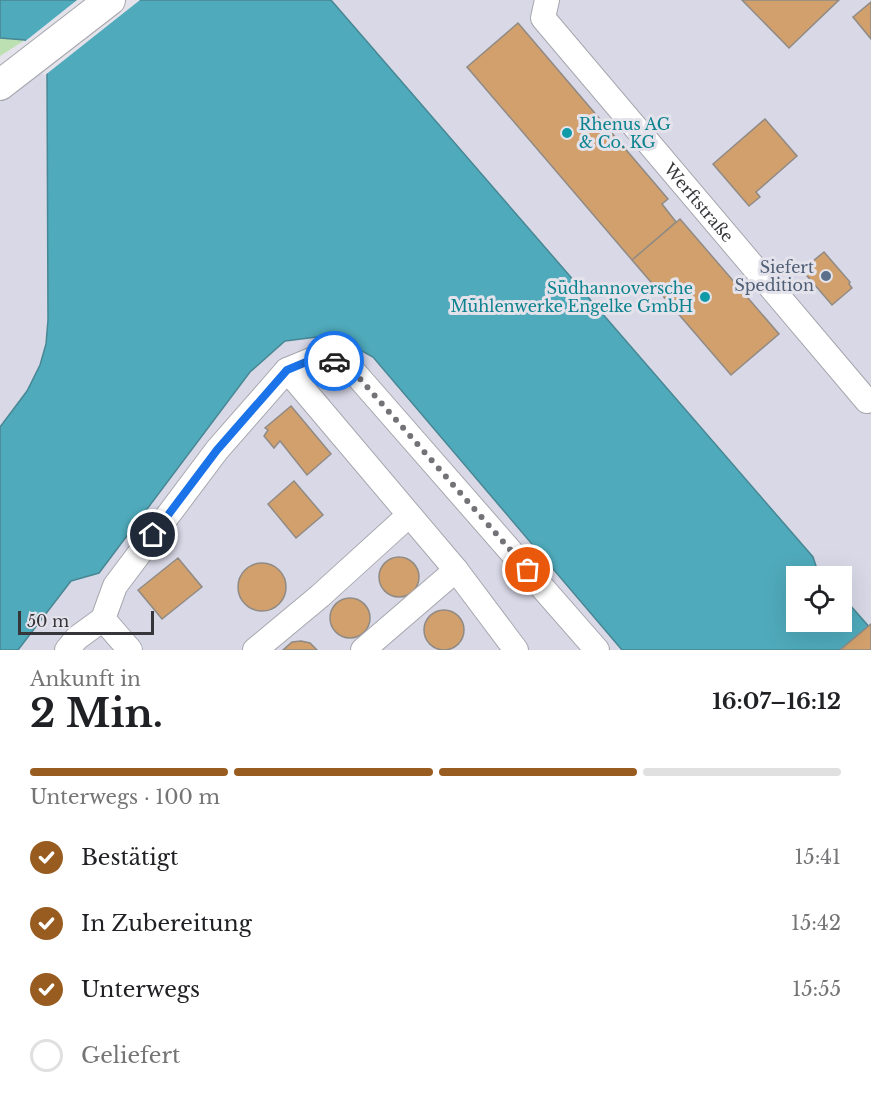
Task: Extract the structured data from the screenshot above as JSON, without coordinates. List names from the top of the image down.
{
  "streets": {
    "street": ["Werftstraße"]
  },
  "places": ["Rhenus AG & Co. KG", "Siefert Spedition", "Südhannoversche Mühlenwerke Engelke GmbH"],
  "scale_bar": "50 m",
  "page": {
    "scale": "50 m",
    "heading": ["2 Min.", "Ankunft in", "16:07–16:12"],
    "bar": "Unterwegs · 100 m",
    "list": [
      ["Bestätigt", "15:41"],
      ["In Zubereitung", "15:42"],
      ["Unterwegs", "15:55"],
      "Geliefert"
    ]
  }
}
